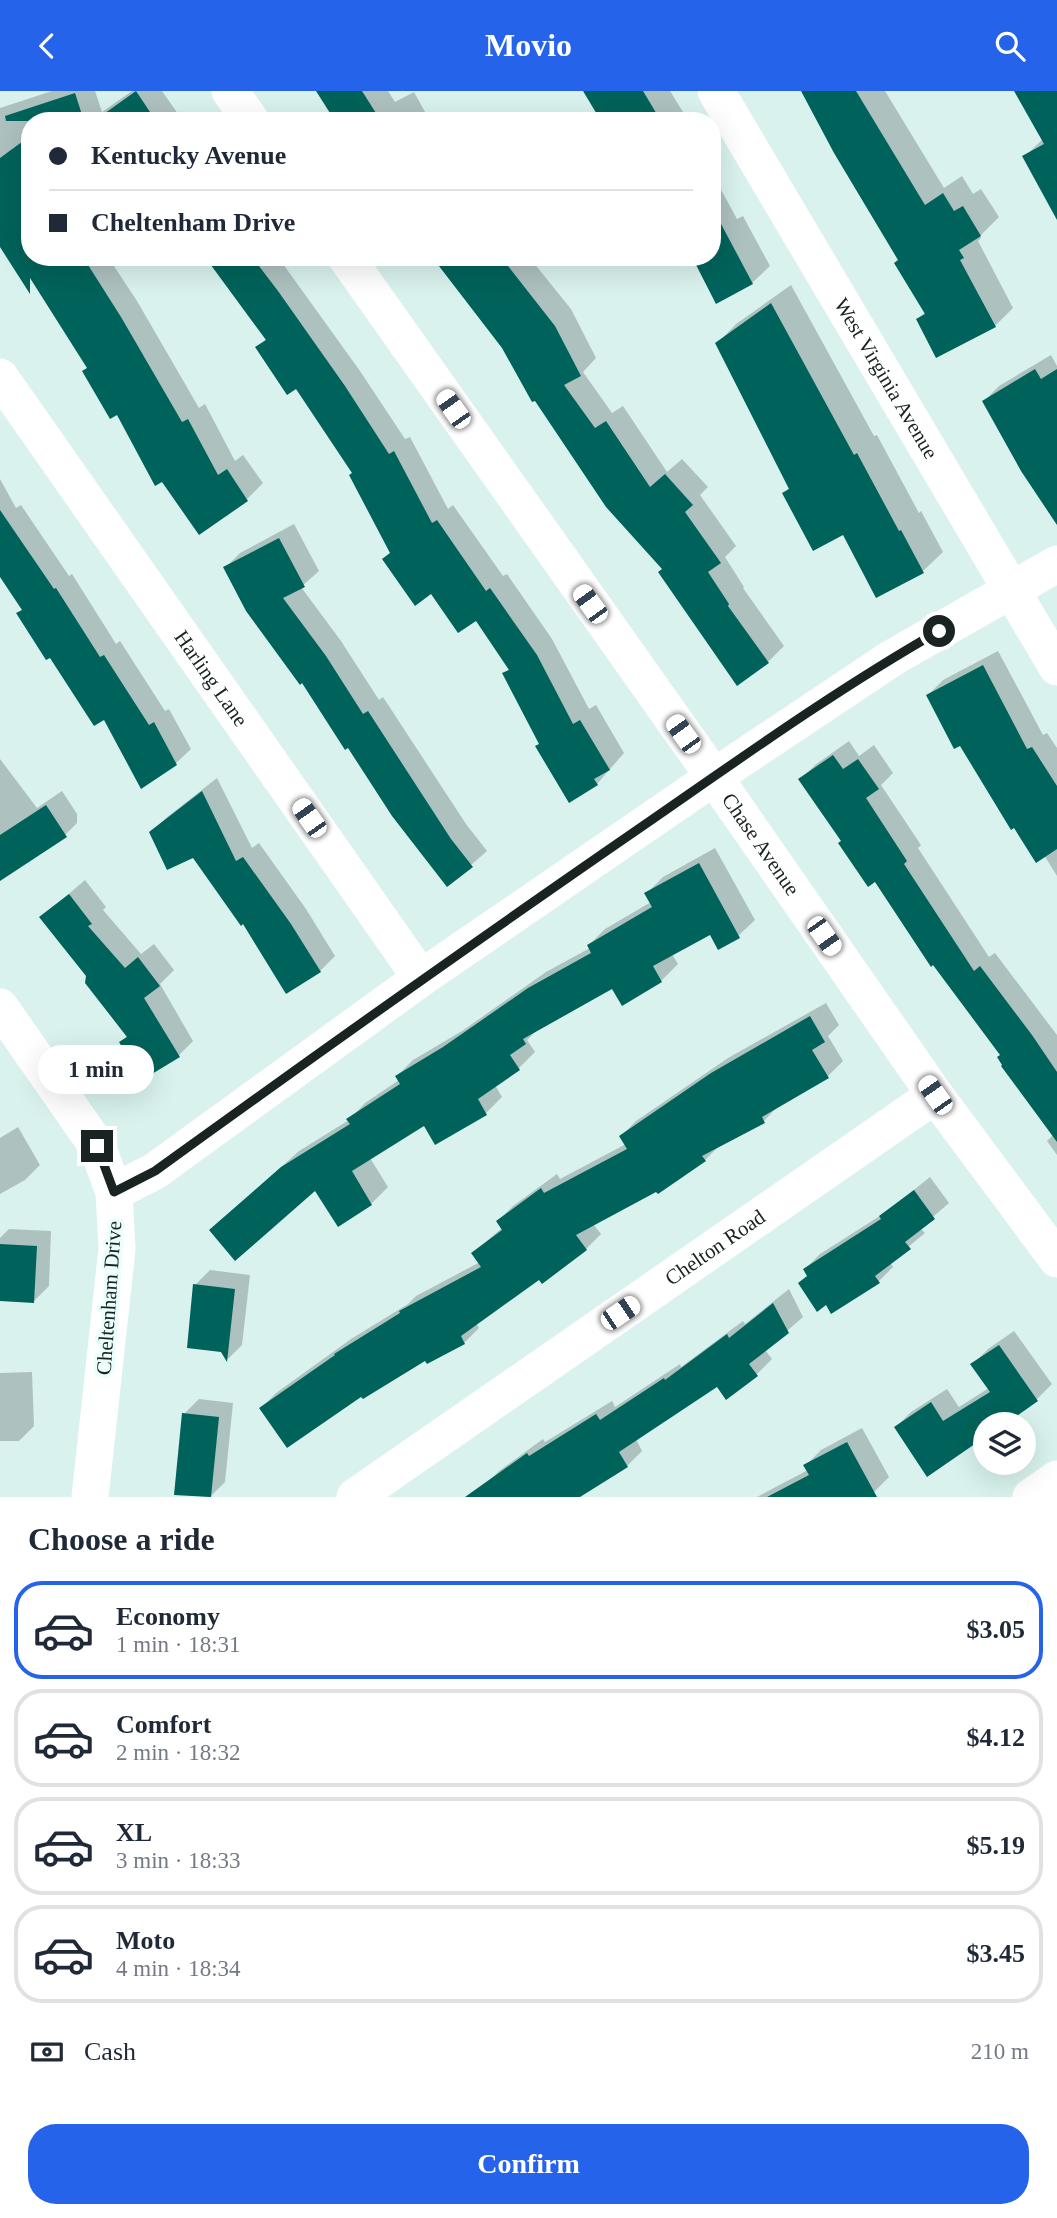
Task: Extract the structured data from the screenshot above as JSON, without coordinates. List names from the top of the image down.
{
  "streets": {
    "street": [
      "West Virginia Avenue",
      "Harling Lane",
      "Chase Avenue",
      "Chelton Road",
      "Cheltenham Drive"
    ]
  },
  "crossings": [
    ["Chase Avenue", "Chelton Road"]
  ],
  "page": {
    "header": "Movio",
    "banner": ["Kentucky Avenue", "Cheltenham Drive"],
    "bubble": "1 min",
    "heading": "Choose a ride",
    "list": [
      {
        "name": "Economy",
        "note": "1 min · 18:31",
        "value": "$3.05"
      },
      {
        "name": "Comfort",
        "note": "2 min · 18:32",
        "value": "$4.12"
      },
      {
        "name": "XL",
        "note": "3 min · 18:33",
        "value": "$5.19"
      },
      {
        "name": "Moto",
        "note": "4 min · 18:34",
        "value": "$3.45"
      }
    ],
    "pay": ["Cash", "210 m"],
    "buttons": "Confirm"
  }
}
